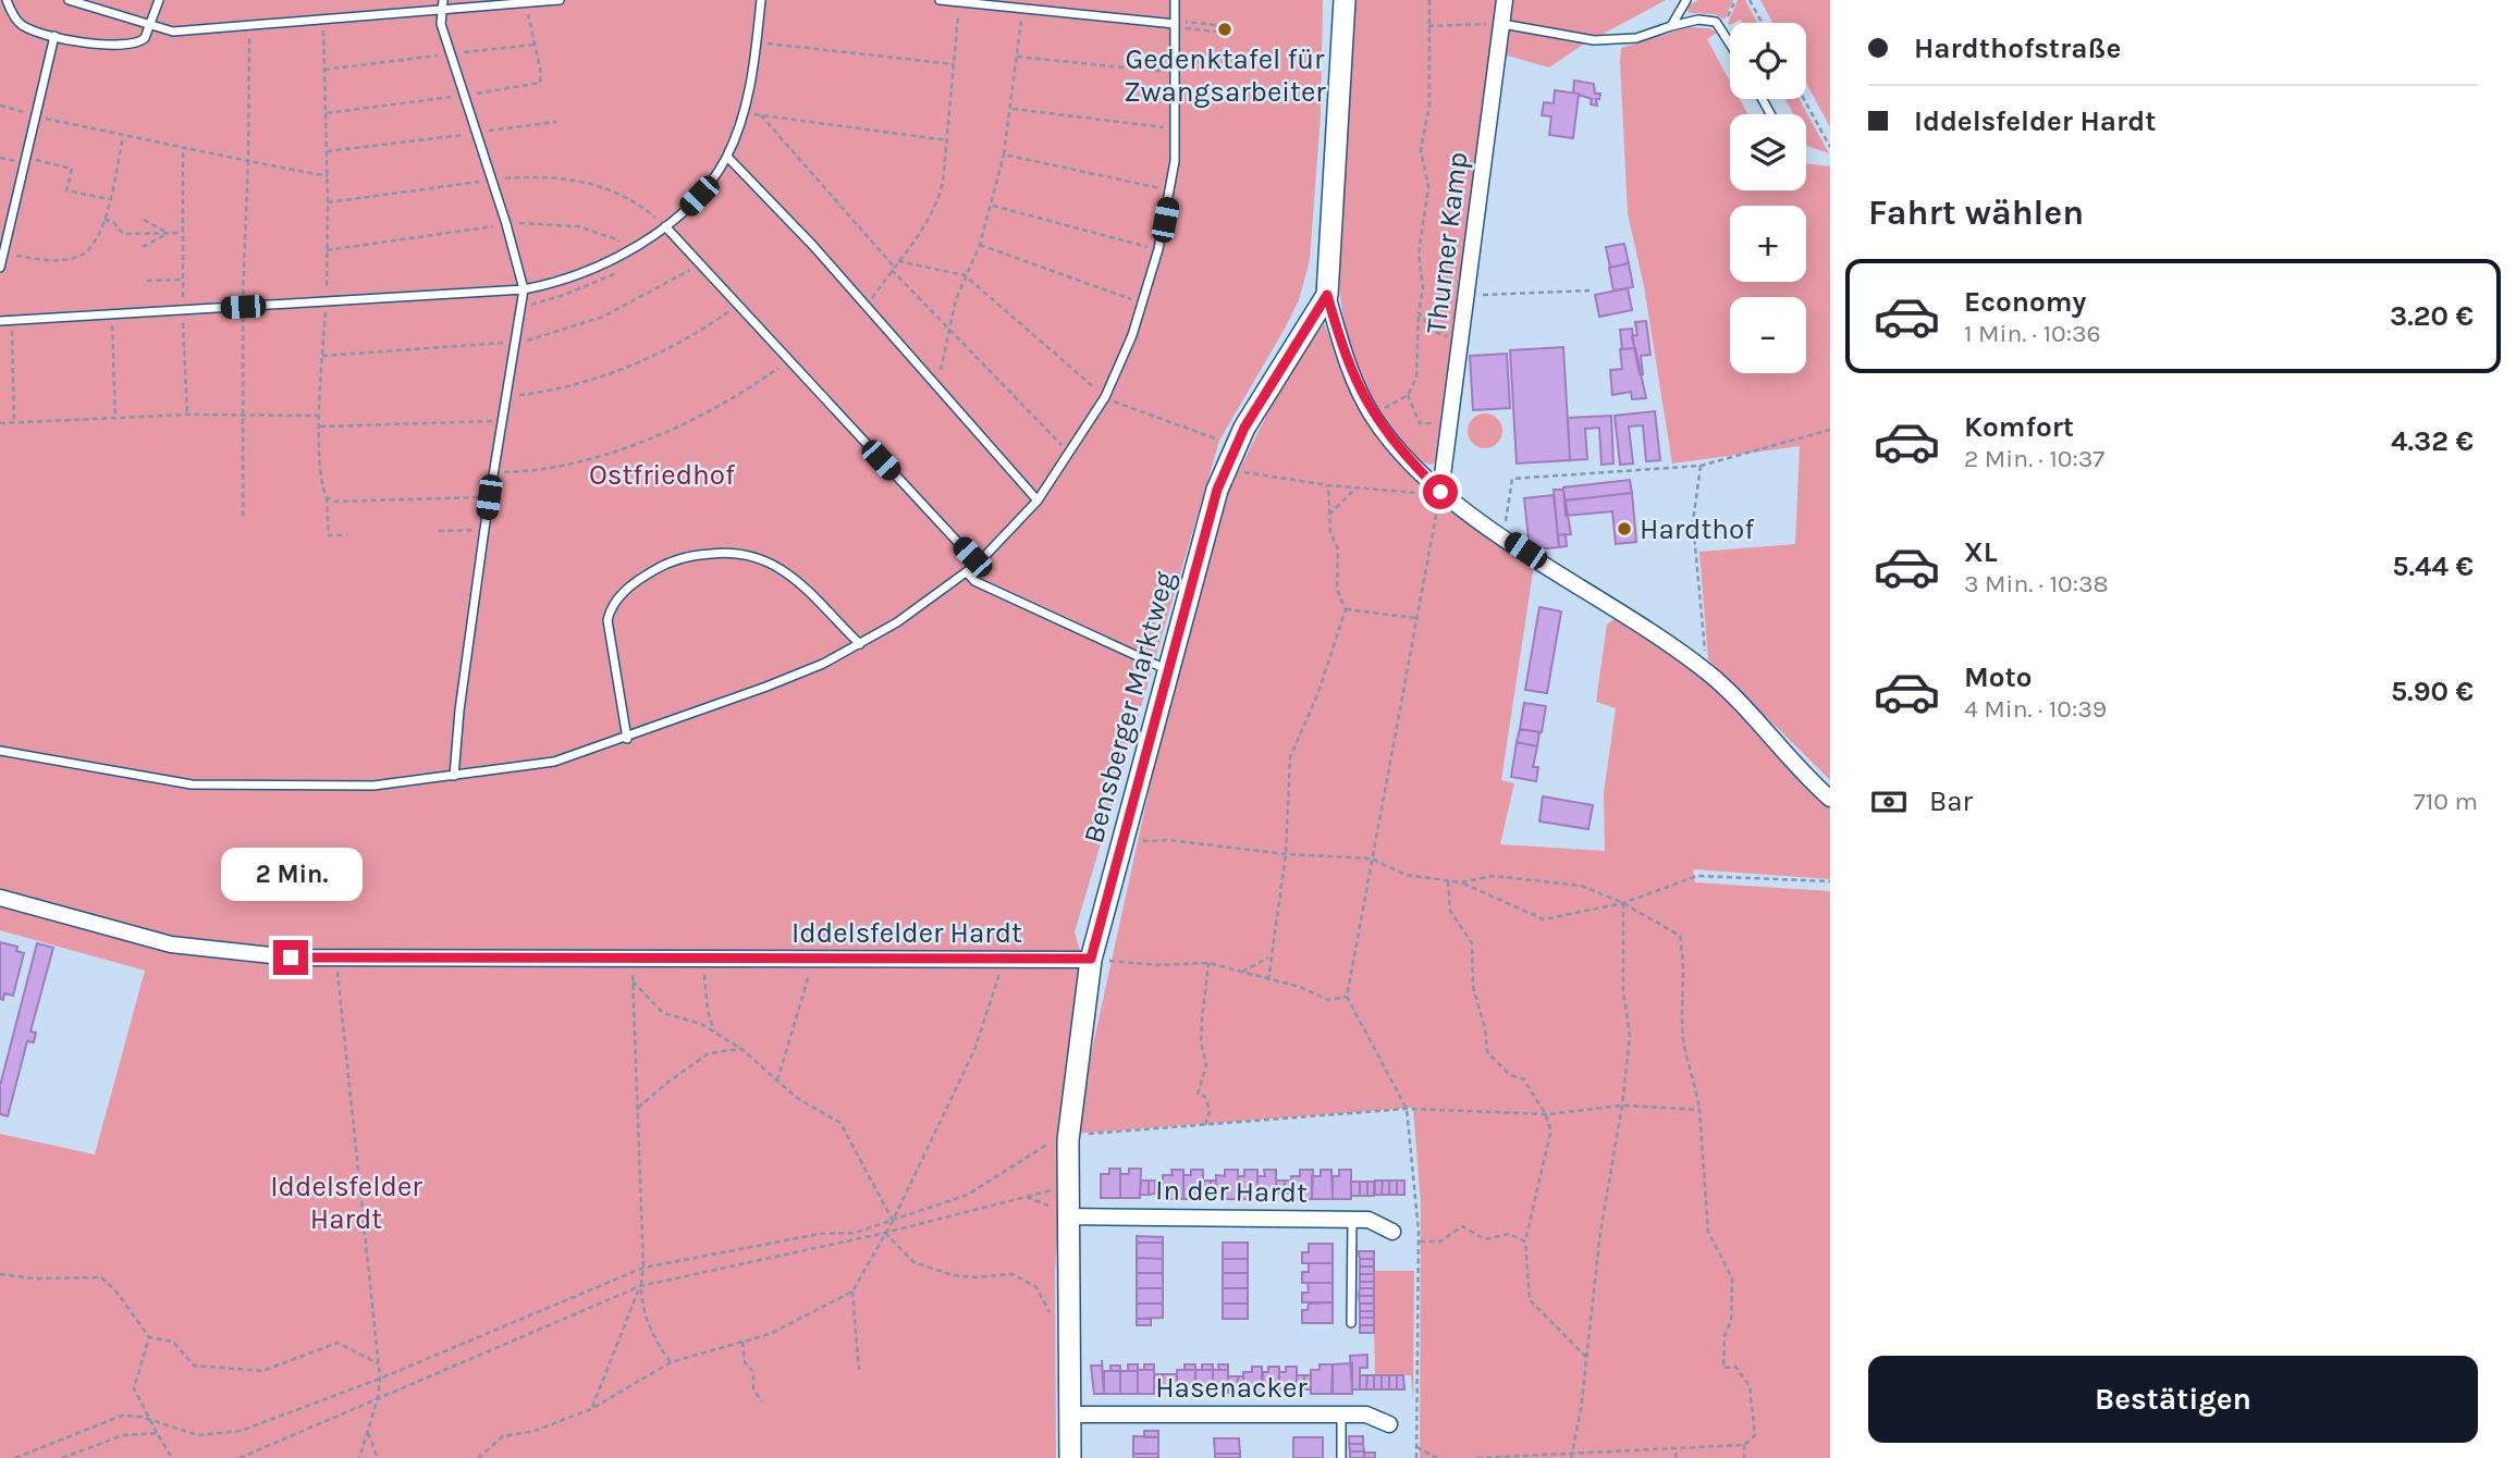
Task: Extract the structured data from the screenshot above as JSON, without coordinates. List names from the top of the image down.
{
  "streets": {
    "street": [
      "Thurner Kamp",
      "Bensberger Marktweg",
      "Iddelsfelder Hardt",
      "In der Hardt",
      "Hasenacker"
    ]
  },
  "crossings": [
    ["Bensberger Marktweg", "Iddelsfelder Hardt"],
    ["Bensberger Marktweg", "In der Hardt"],
    ["Bensberger Marktweg", "Hasenacker"]
  ],
  "parks": ["Ostfriedhof", "Iddelsfelder Hardt"],
  "places": ["Gedenktafel für Zwangsarbeiter", "Hardthof"],
  "page": {
    "banner": ["Hardthofstraße", "Iddelsfelder Hardt"],
    "map_buttons": ["+", "−"],
    "heading": "Fahrt wählen",
    "list": [
      {
        "name": "Economy",
        "note": "1 Min. · 10:36",
        "value": "3.20 €"
      },
      {
        "name": "Komfort",
        "note": "2 Min. · 10:37",
        "value": "4.32 €"
      },
      {
        "name": "XL",
        "note": "3 Min. · 10:38",
        "value": "5.44 €"
      },
      {
        "name": "Moto",
        "note": "4 Min. · 10:39",
        "value": "5.90 €"
      }
    ],
    "pay": ["Bar", "710 m"],
    "bubble": "2 Min.",
    "buttons": "Bestätigen"
  }
}
